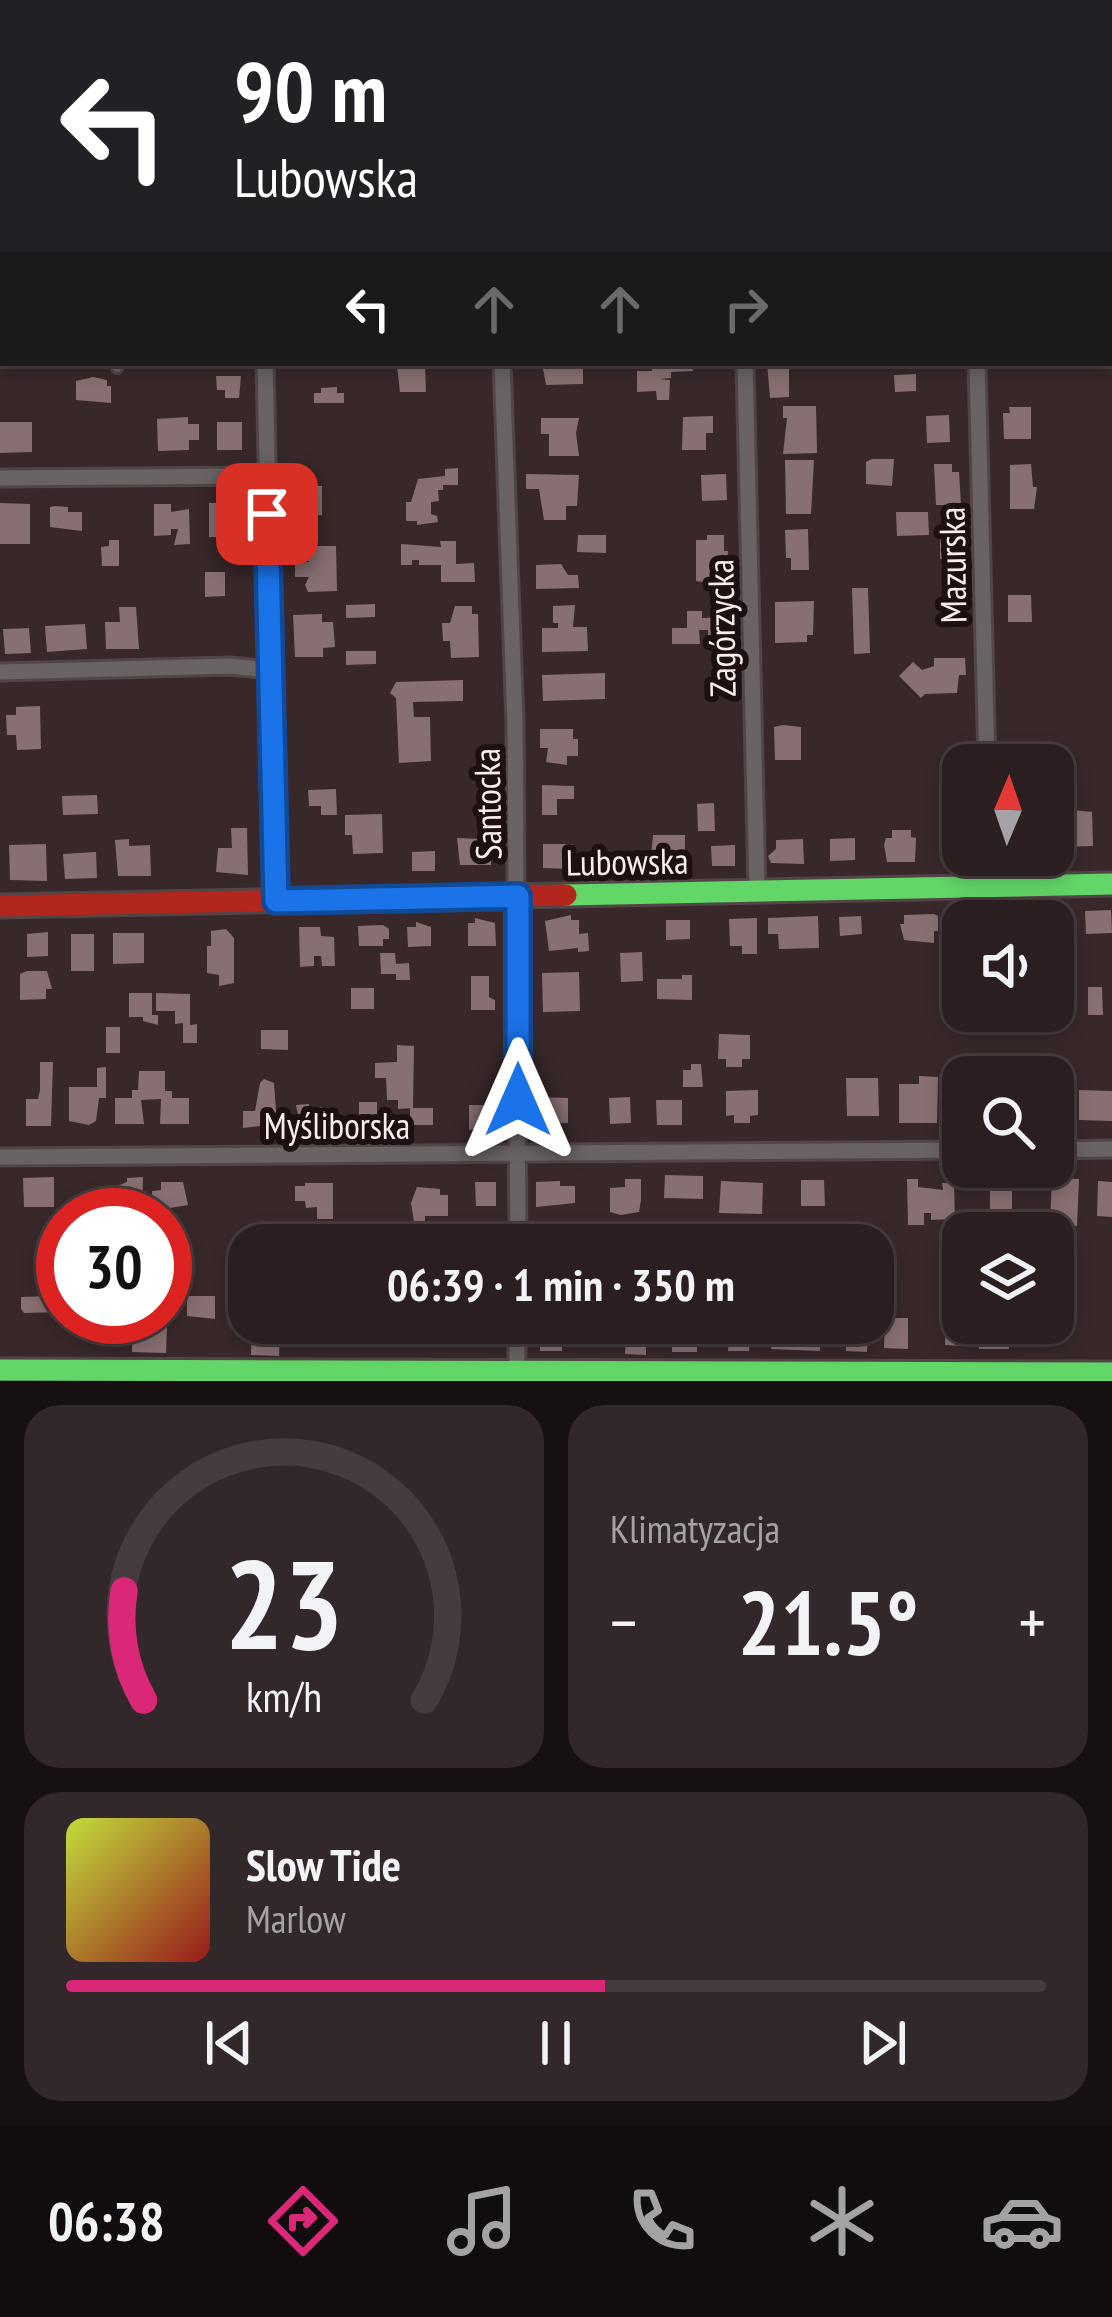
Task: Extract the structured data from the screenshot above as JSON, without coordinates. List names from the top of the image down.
{
  "streets": {
    "street": [
      "Mazurska",
      "Zagórzycka",
      "Santocka",
      "Lubowska",
      "Myśliborska"
    ]
  },
  "crossings": [
    ["Zagórzycka", "Lubowska"],
    ["Santocka", "Lubowska"],
    ["Santocka", "Myśliborska"]
  ],
  "north": "top",
  "page": {
    "turn": ["90 m", "Lubowska"],
    "limit": "30",
    "trip": "06:39 · 1 min · 350 m",
    "tile": "Klimatyzacja",
    "heat": ["−", "21.5°", "+"],
    "song": ["Slow Tide", "Marlow"],
    "tabs": "06:38",
    "gauge": ["23", "km/h"]
  }
}
